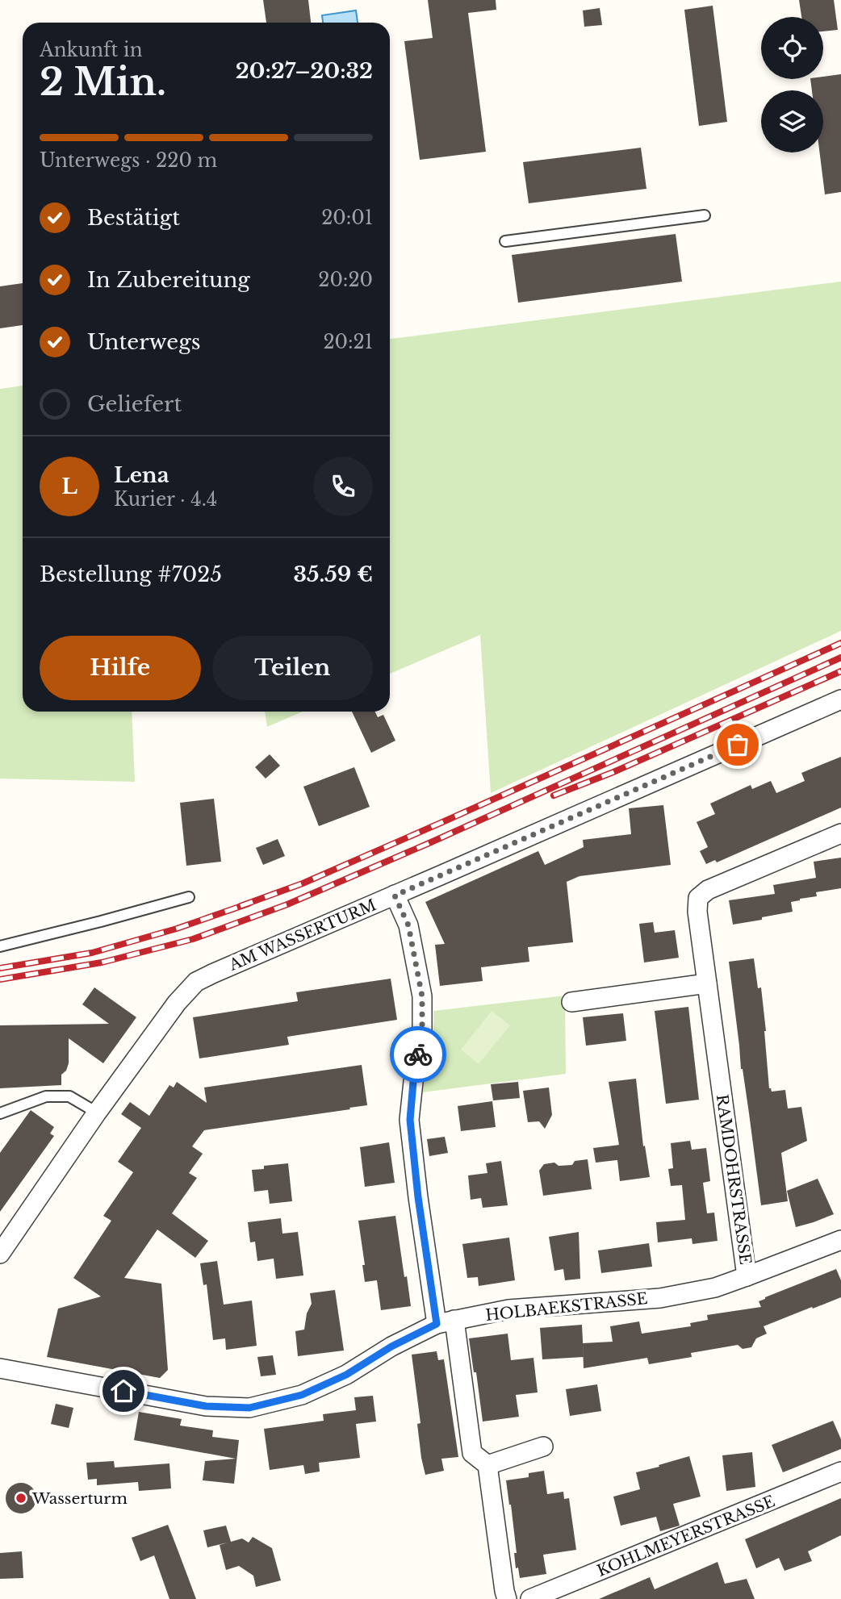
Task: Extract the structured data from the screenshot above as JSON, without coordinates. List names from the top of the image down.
{
  "streets": {
    "street": [
      "AM WASSERTURM",
      "RAMDOHRSTRASSE",
      "HOLBAEKSTRASSE",
      "KOHLMEYERSTRASSE"
    ]
  },
  "crossings": [
    ["RAMDOHRSTRASSE", "HOLBAEKSTRASSE"]
  ],
  "places": ["Wasserturm"],
  "page": {
    "heading": ["2 Min.", "Ankunft in", "20:27–20:32"],
    "panel": [
      "Lena",
      "Kurier · 4.4",
      "Bestellung #7025",
      "35.59 €"
    ],
    "bar": "Unterwegs · 220 m",
    "list": [
      ["Bestätigt", "20:01"],
      ["In Zubereitung", "20:20"],
      ["Unterwegs", "20:21"],
      "Geliefert"
    ],
    "round": "L",
    "buttons": ["Hilfe", "Teilen"]
  }
}
